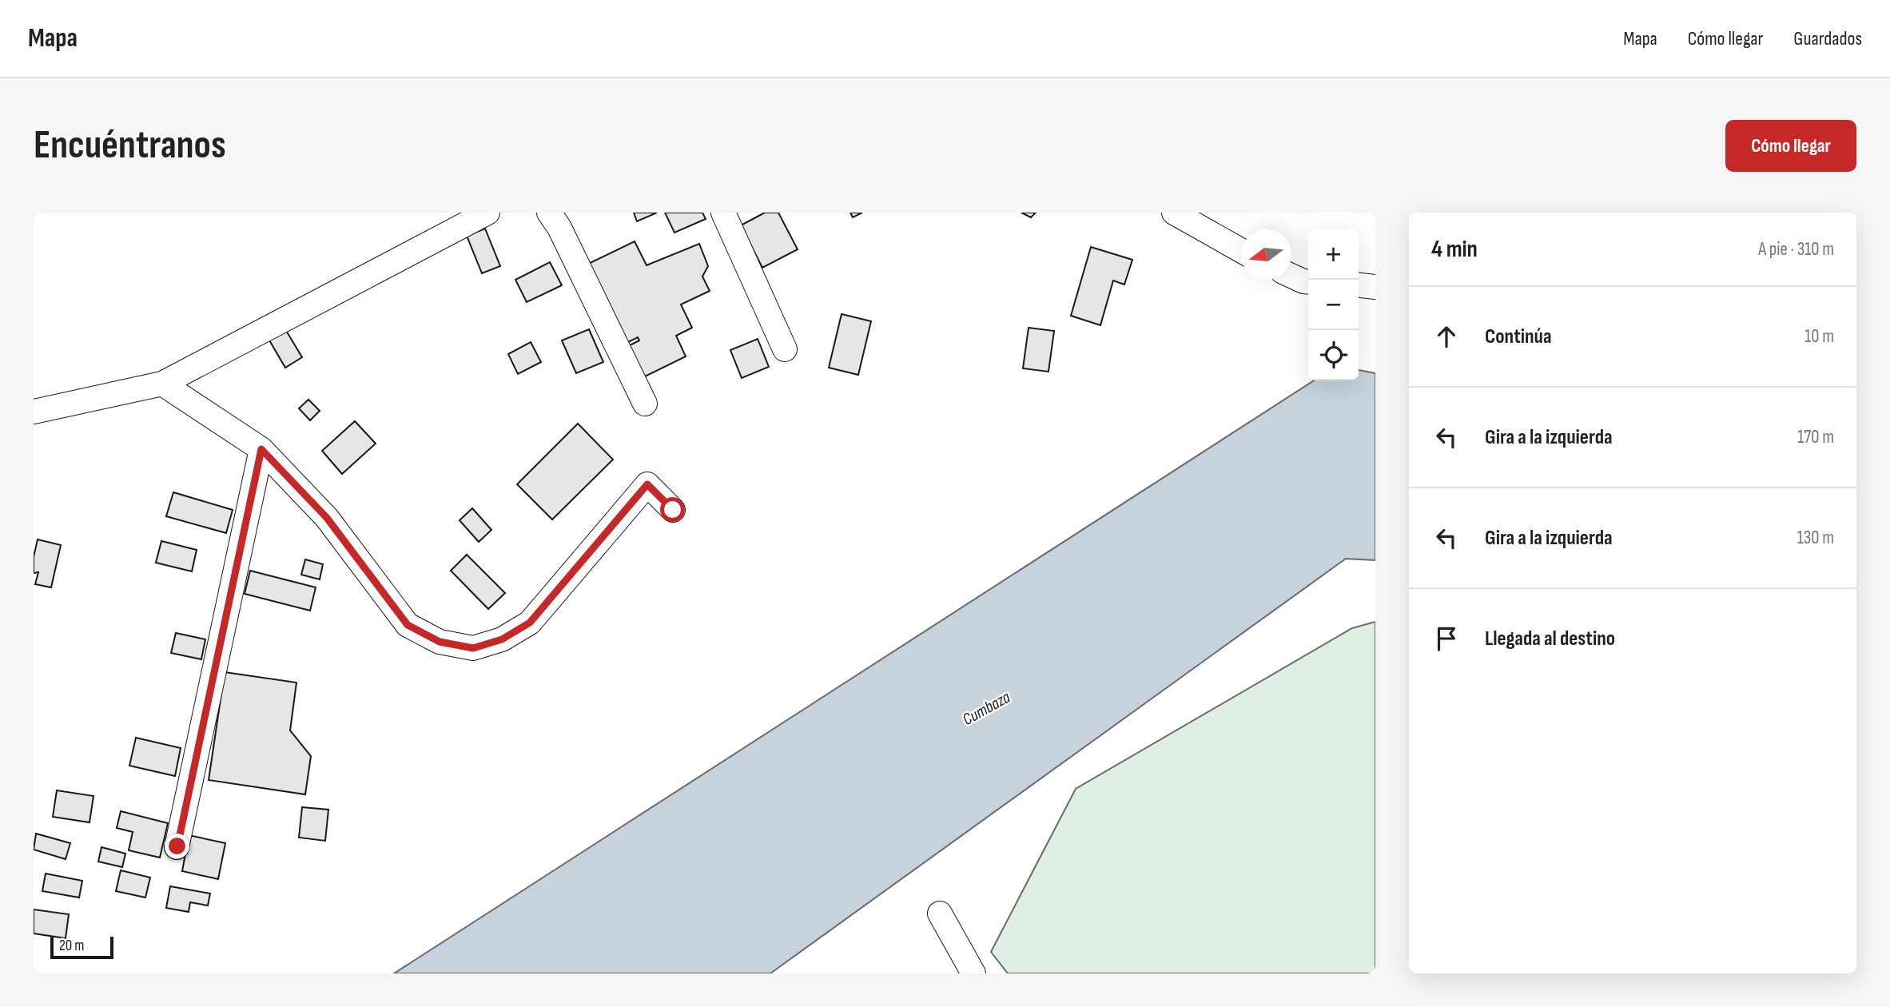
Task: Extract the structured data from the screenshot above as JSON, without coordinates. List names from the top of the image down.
{
  "water": ["Cumbaza"],
  "scale_bar": "20 m",
  "north": "left",
  "page": {
    "header": "Mapa",
    "nav": ["Mapa", "Cómo llegar", "Guardados"],
    "buttons": "Cómo llegar",
    "title": "Encuéntranos",
    "heading": ["4 min", "A pie · 310 m"],
    "map_buttons": ["+", "−"],
    "list": [
      ["Continúa", "10 m"],
      ["Gira a la izquierda", "170 m"],
      ["Gira a la izquierda", "130 m"],
      "Llegada al destino"
    ],
    "scale": "20 m"
  }
}
